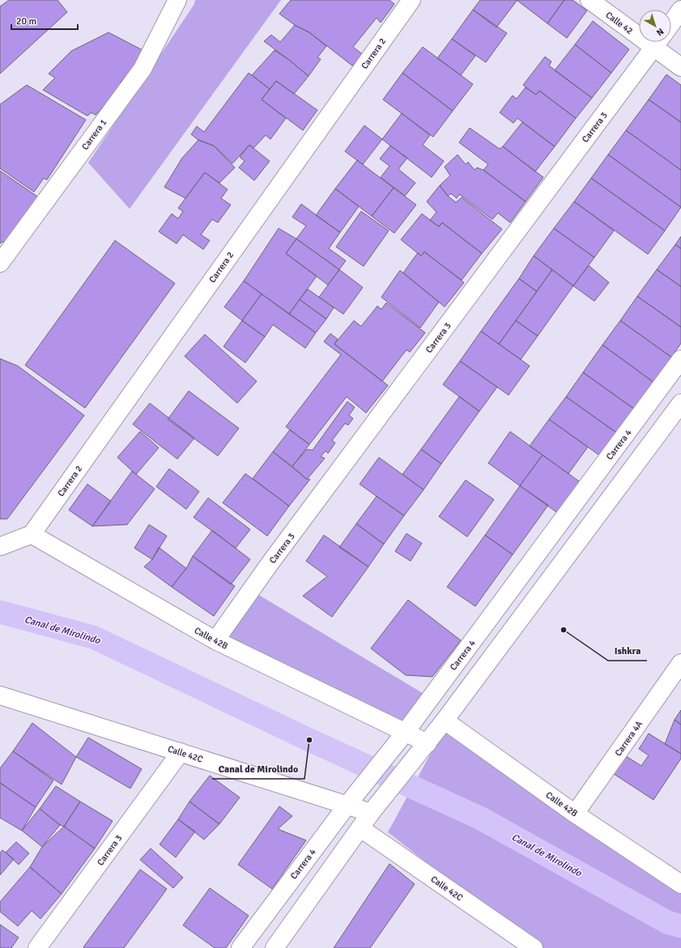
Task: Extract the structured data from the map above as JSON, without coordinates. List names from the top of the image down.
{
  "streets": {
    "street": [
      "Calle 42",
      "Carrera 2",
      "Carrera 3",
      "Carrera 1",
      "Carrera 4",
      "Calle 42B",
      "Carrera 4A",
      "Calle 42C"
    ]
  },
  "crossings": [
    ["Carrera 2", "Calle 42B"],
    ["Carrera 3", "Calle 42B"],
    ["Carrera 3", "Calle 42C"],
    ["Carrera 4", "Calle 42B"],
    ["Carrera 4", "Calle 42C"],
    ["Calle 42B", "Carrera 4A"]
  ],
  "water": ["Canal de Mirolindo"],
  "places": ["Ishkra", "Canal de Mirolindo"],
  "scale_bar": "20 m",
  "north": "bottom right"
}
